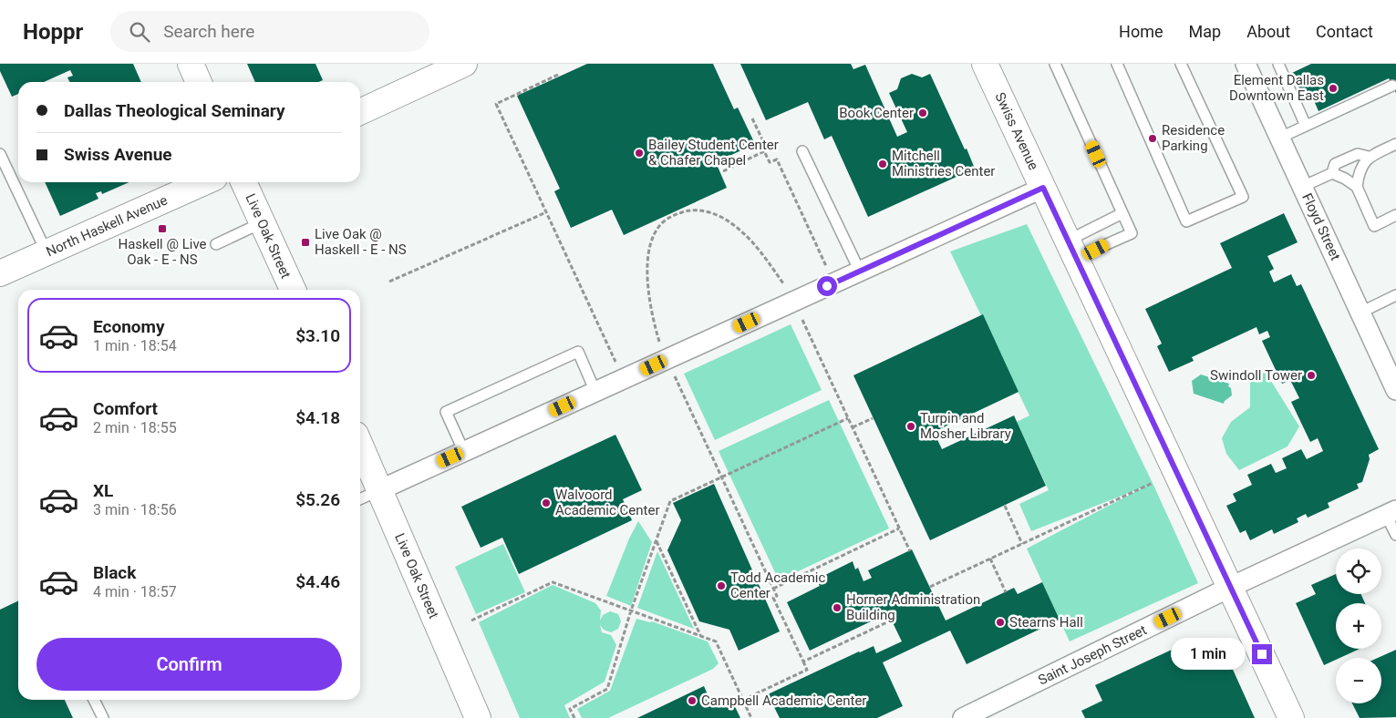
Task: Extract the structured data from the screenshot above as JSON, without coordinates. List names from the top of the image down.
{
  "streets": {
    "street": [
      "Swiss Avenue",
      "North Haskell Avenue",
      "Floyd Street",
      "Live Oak Street",
      "Saint Joseph Street"
    ]
  },
  "crossings": [
    ["Swiss Avenue", "Saint Joseph Street"]
  ],
  "places": {
    "other": [
      "Element Dallas Downtown East",
      "Book Center",
      "Residence Parking",
      "Bailey Student Center & Chafer Chapel",
      "Mitchell Ministries Center",
      "Swindoll Tower",
      "Turpin and Mosher Library",
      "Walvoord Academic Center",
      "Todd Academic Center",
      "Horner Administration Building",
      "Stearns Hall",
      "Campbell Academic Center"
    ],
    "transit": ["Haskell @ Live Oak - E - NS", "Live Oak @ Haskell - E - NS"]
  },
  "page": {
    "header": "Hoppr",
    "search": "Search here",
    "nav": [
      "Home",
      "Map",
      "About",
      "Contact"
    ],
    "banner": ["Dallas Theological Seminary", "Swiss Avenue"],
    "list": [
      {
        "name": "Economy",
        "note": "1 min · 18:54",
        "value": "$3.10"
      },
      {
        "name": "Comfort",
        "note": "2 min · 18:55",
        "value": "$4.18"
      },
      {
        "name": "XL",
        "note": "3 min · 18:56",
        "value": "$5.26"
      },
      {
        "name": "Black",
        "note": "4 min · 18:57",
        "value": "$4.46"
      }
    ],
    "map_buttons": ["+", "−"],
    "buttons": "Confirm",
    "bubble": "1 min"
  }
}
